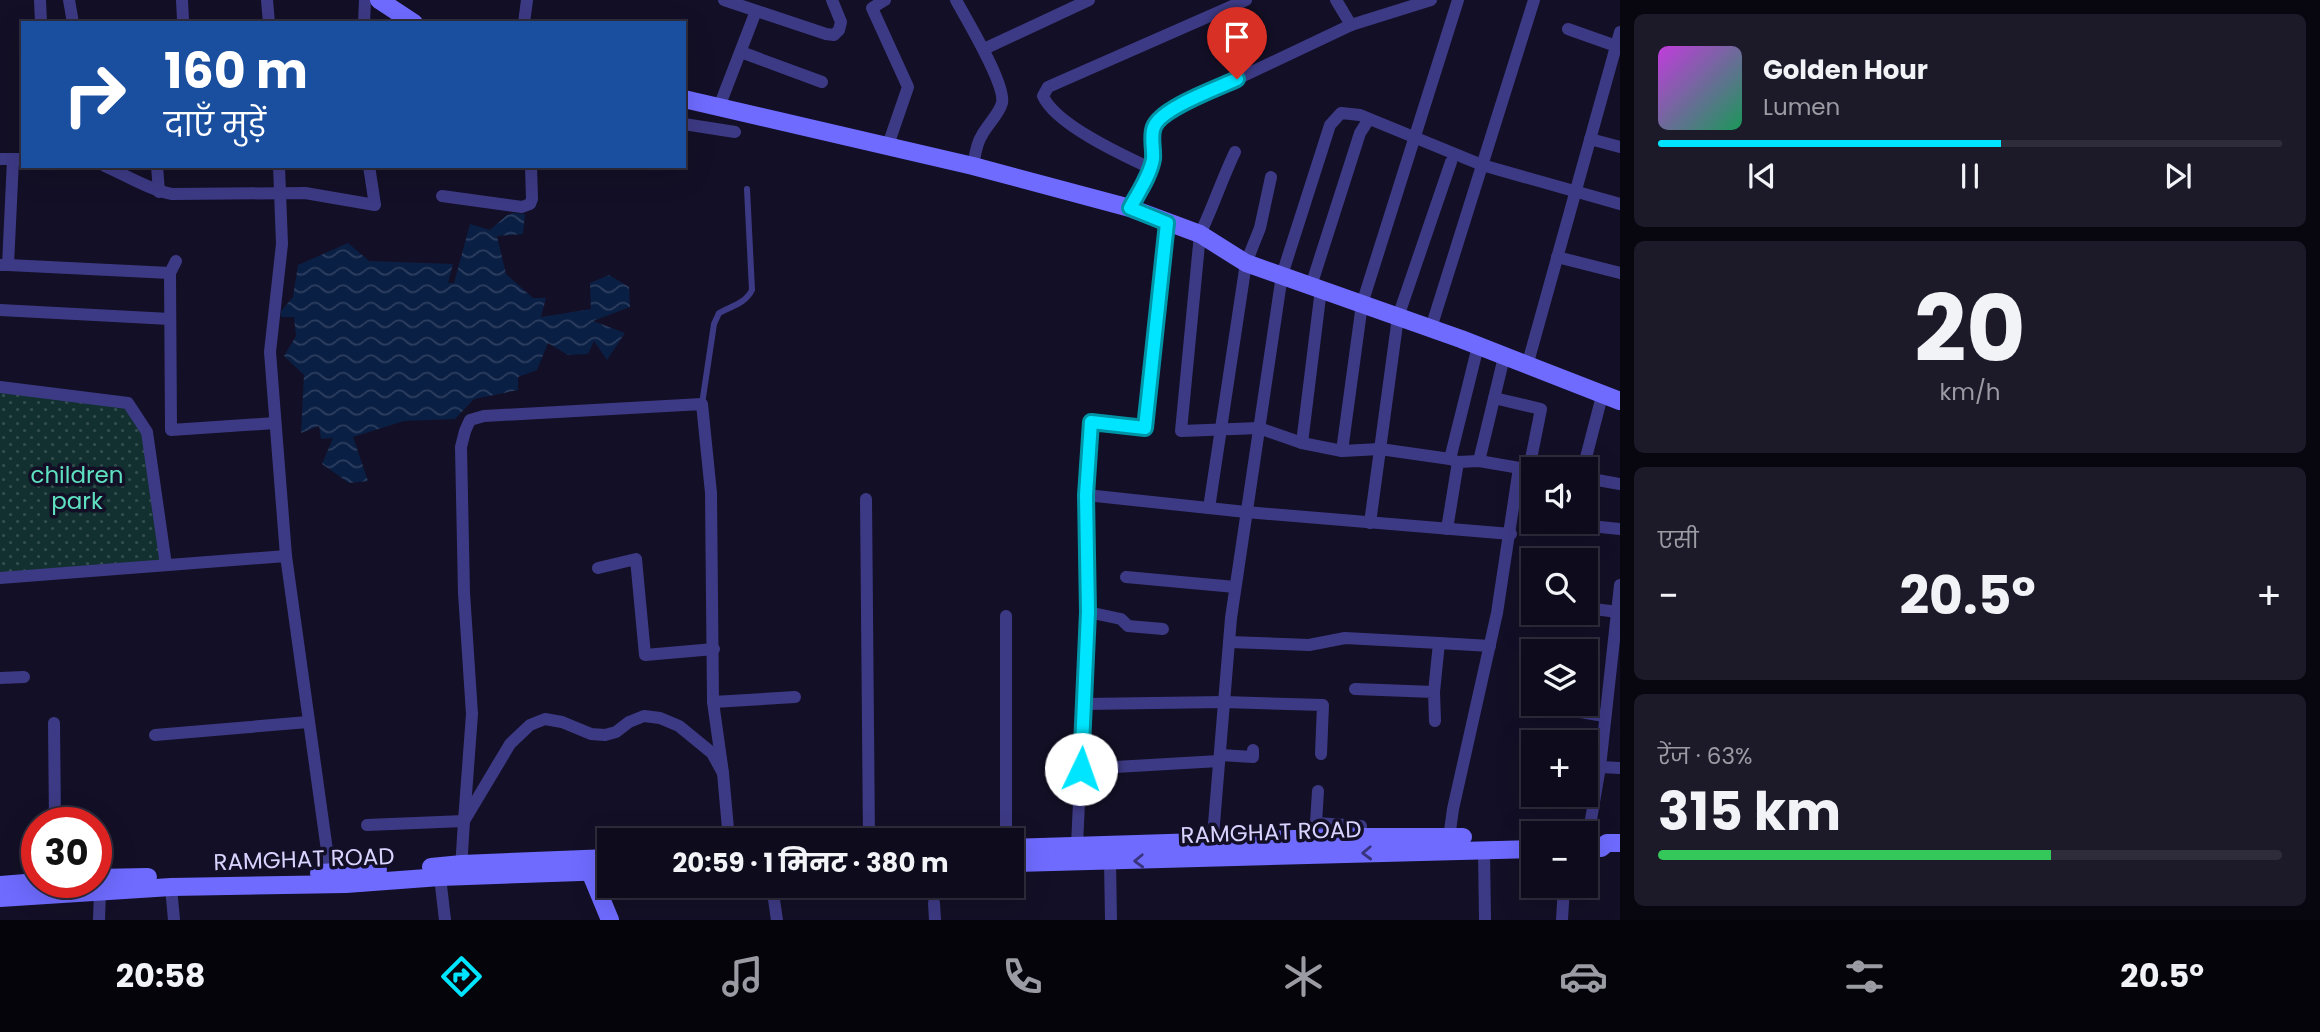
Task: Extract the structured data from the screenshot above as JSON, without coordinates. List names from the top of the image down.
{
  "streets": {
    "main road": ["RAMGHAT ROAD"]
  },
  "parks": ["children park"],
  "page": {
    "turn": ["160 m", "दाएँ मुड़ें"],
    "song": ["Golden Hour", "Lumen"],
    "tile": [
      ["20", "km/h"],
      "एसी",
      ["रेंज · 63%", "315 km"]
    ],
    "map_buttons": ["+", "−"],
    "heat": ["−", "20.5°", "+"],
    "limit": "30",
    "trip": "20:59 · 1 मिनट · 380 m",
    "tabs": ["20:58", "20.5°"]
  }
}
